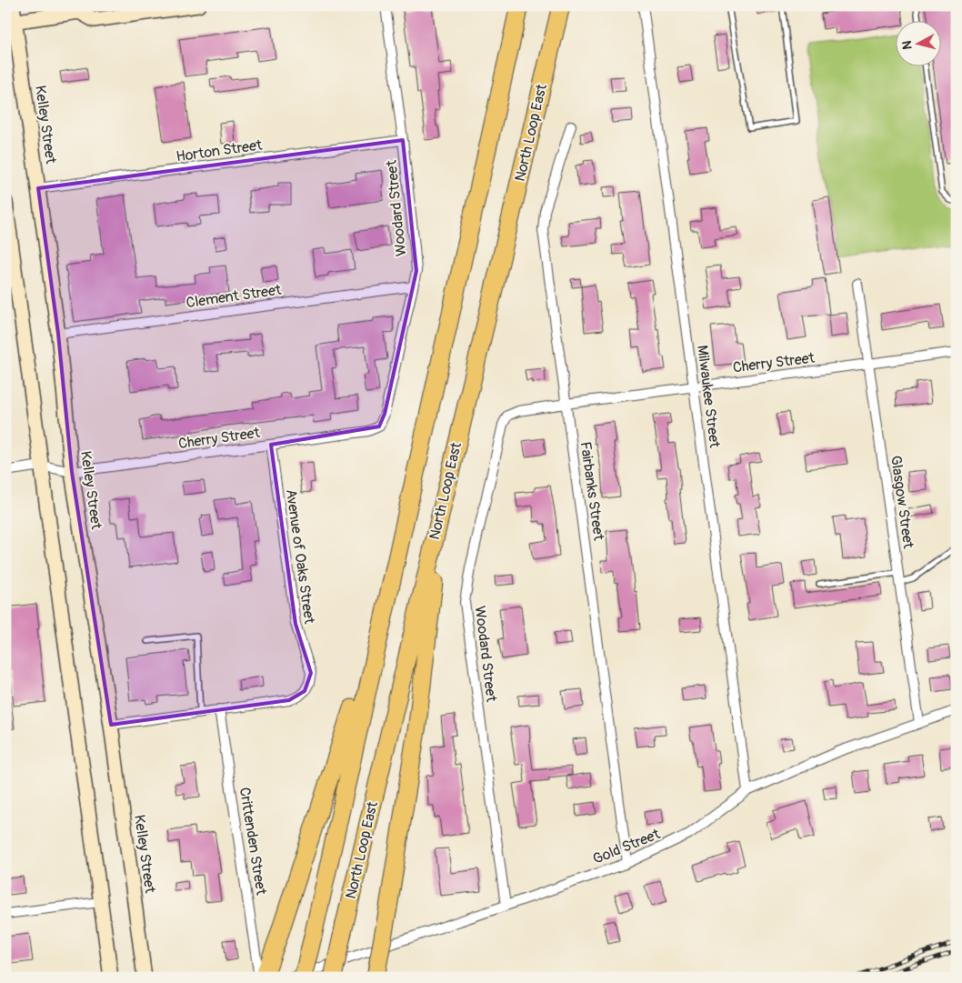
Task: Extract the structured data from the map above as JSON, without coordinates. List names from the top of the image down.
{
  "streets": {
    "highway": ["North Loop East"],
    "main road": ["Kelley Street"],
    "street": [
      "Horton Street",
      "Woodard Street",
      "Clement Street",
      "Cherry Street",
      "Milwaukee Street",
      "Fairbanks Street",
      "Glasgow Street",
      "Avenue of Oaks Street",
      "Crittenden Street",
      "Gold Street"
    ]
  },
  "crossings": [
    ["Kelley Street", "Horton Street"],
    ["Kelley Street", "Clement Street"],
    ["Kelley Street", "Cherry Street"],
    ["Horton Street", "Woodard Street"],
    ["Woodard Street", "Clement Street"],
    ["Woodard Street", "Cherry Street"],
    ["Woodard Street", "Gold Street"],
    ["Cherry Street", "Milwaukee Street"],
    ["Cherry Street", "Fairbanks Street"],
    ["Cherry Street", "Glasgow Street"],
    ["Cherry Street", "Avenue of Oaks Street"],
    ["Milwaukee Street", "Gold Street"],
    ["Fairbanks Street", "Gold Street"],
    ["Glasgow Street", "Gold Street"],
    ["Avenue of Oaks Street", "Crittenden Street"]
  ],
  "north": "left"
}
